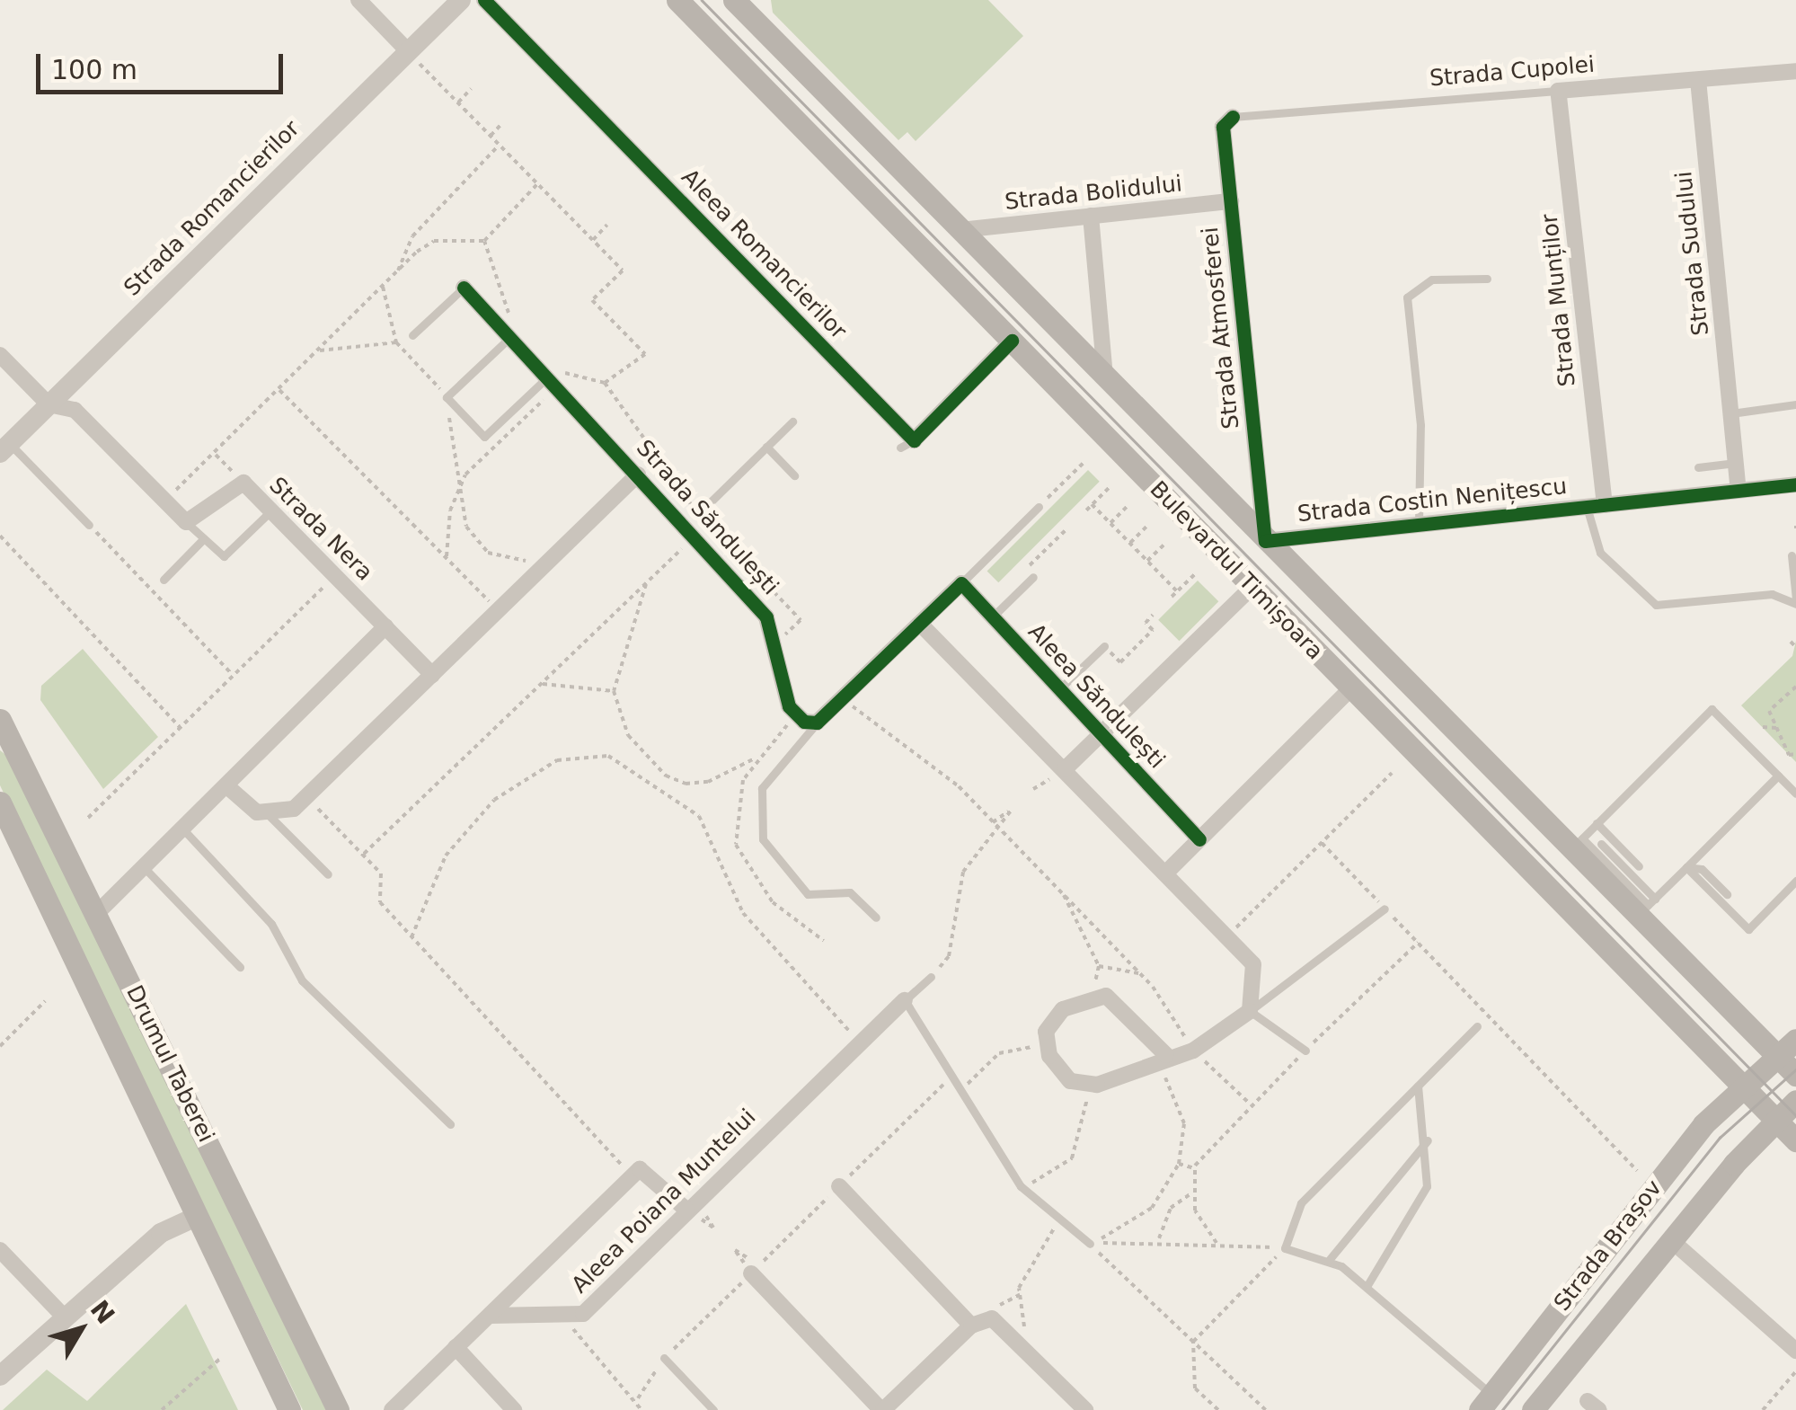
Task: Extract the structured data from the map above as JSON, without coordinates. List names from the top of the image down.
{
  "streets": {
    "main road": ["Bulevardul Timișoara", "Drumul Taberei", "Strada Brașov"],
    "street": [
      "Strada Cupolei",
      "Strada Bolidului",
      "Strada Romancierilor",
      "Strada Sudului",
      "Aleea Romancierilor",
      "Strada Munților",
      "Strada Atmosferei",
      "Strada Costin Nenițescu",
      "Strada Săndulești",
      "Strada Nera",
      "Aleea Săndulești",
      "Aleea Poiana Muntelui"
    ]
  },
  "crossings": [
    ["Strada Cupolei", "Strada Sudului"],
    ["Strada Cupolei", "Strada Munților"],
    ["Strada Cupolei", "Strada Atmosferei"],
    ["Strada Bolidului", "Strada Atmosferei"],
    ["Strada Bolidului", "Bulevardul Timișoara"],
    ["Strada Sudului", "Strada Costin Nenițescu"],
    ["Aleea Romancierilor", "Bulevardul Timișoara"],
    ["Strada Munților", "Strada Costin Nenițescu"],
    ["Strada Atmosferei", "Strada Costin Nenițescu"],
    ["Strada Atmosferei", "Bulevardul Timișoara"],
    ["Strada Costin Nenițescu", "Bulevardul Timișoara"],
    ["Bulevardul Timișoara", "Strada Brașov"]
  ],
  "scale_bar": "100 m",
  "north": "top right"
}
